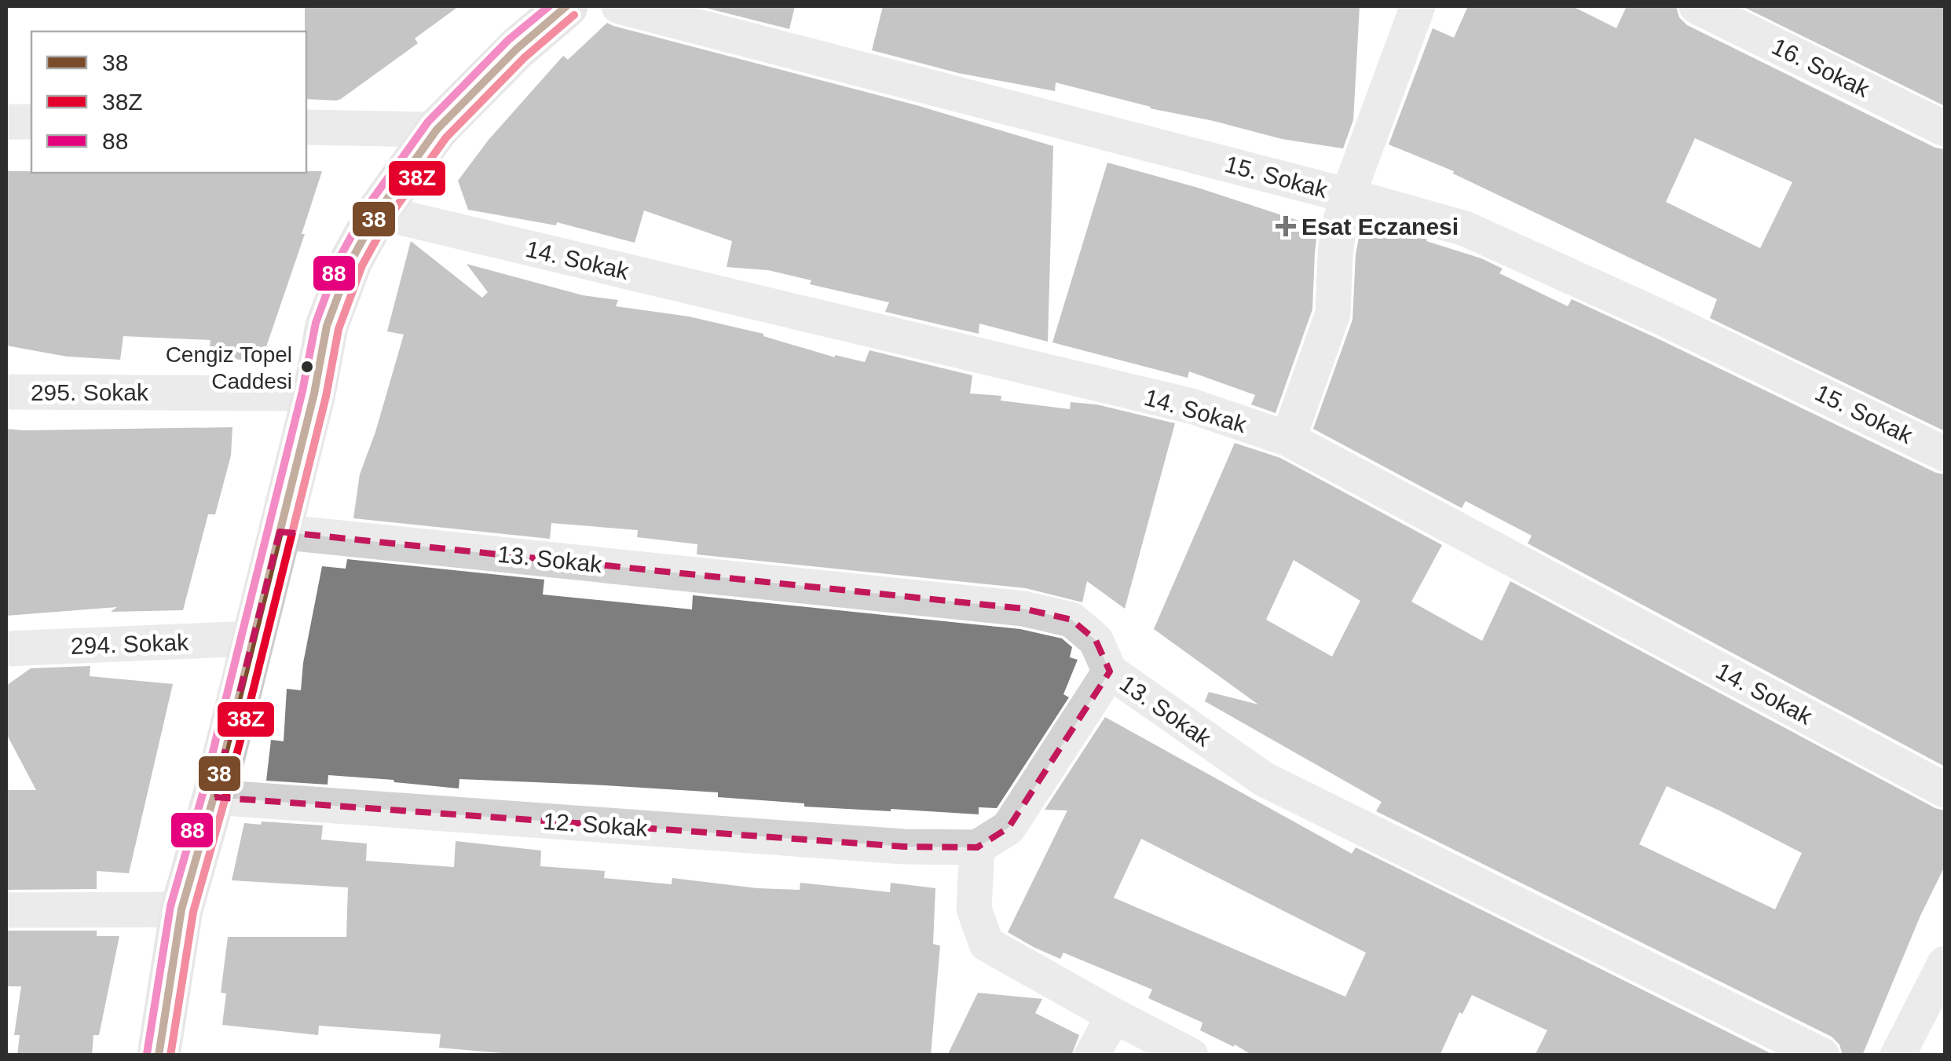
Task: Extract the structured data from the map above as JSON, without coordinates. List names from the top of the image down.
{
  "streets": {
    "street": [
      "16. Sokak",
      "15. Sokak",
      "14. Sokak",
      "295. Sokak",
      "13. Sokak",
      "294. Sokak",
      "12. Sokak"
    ]
  },
  "places": {
    "health": ["Esat Eczanesi"],
    "other": ["Cengiz Topel Caddesi"]
  },
  "lines": ["transit line 38", "transit line 88", "transit line 38Z"],
  "legend": ["38", "38Z", "88"]
}
